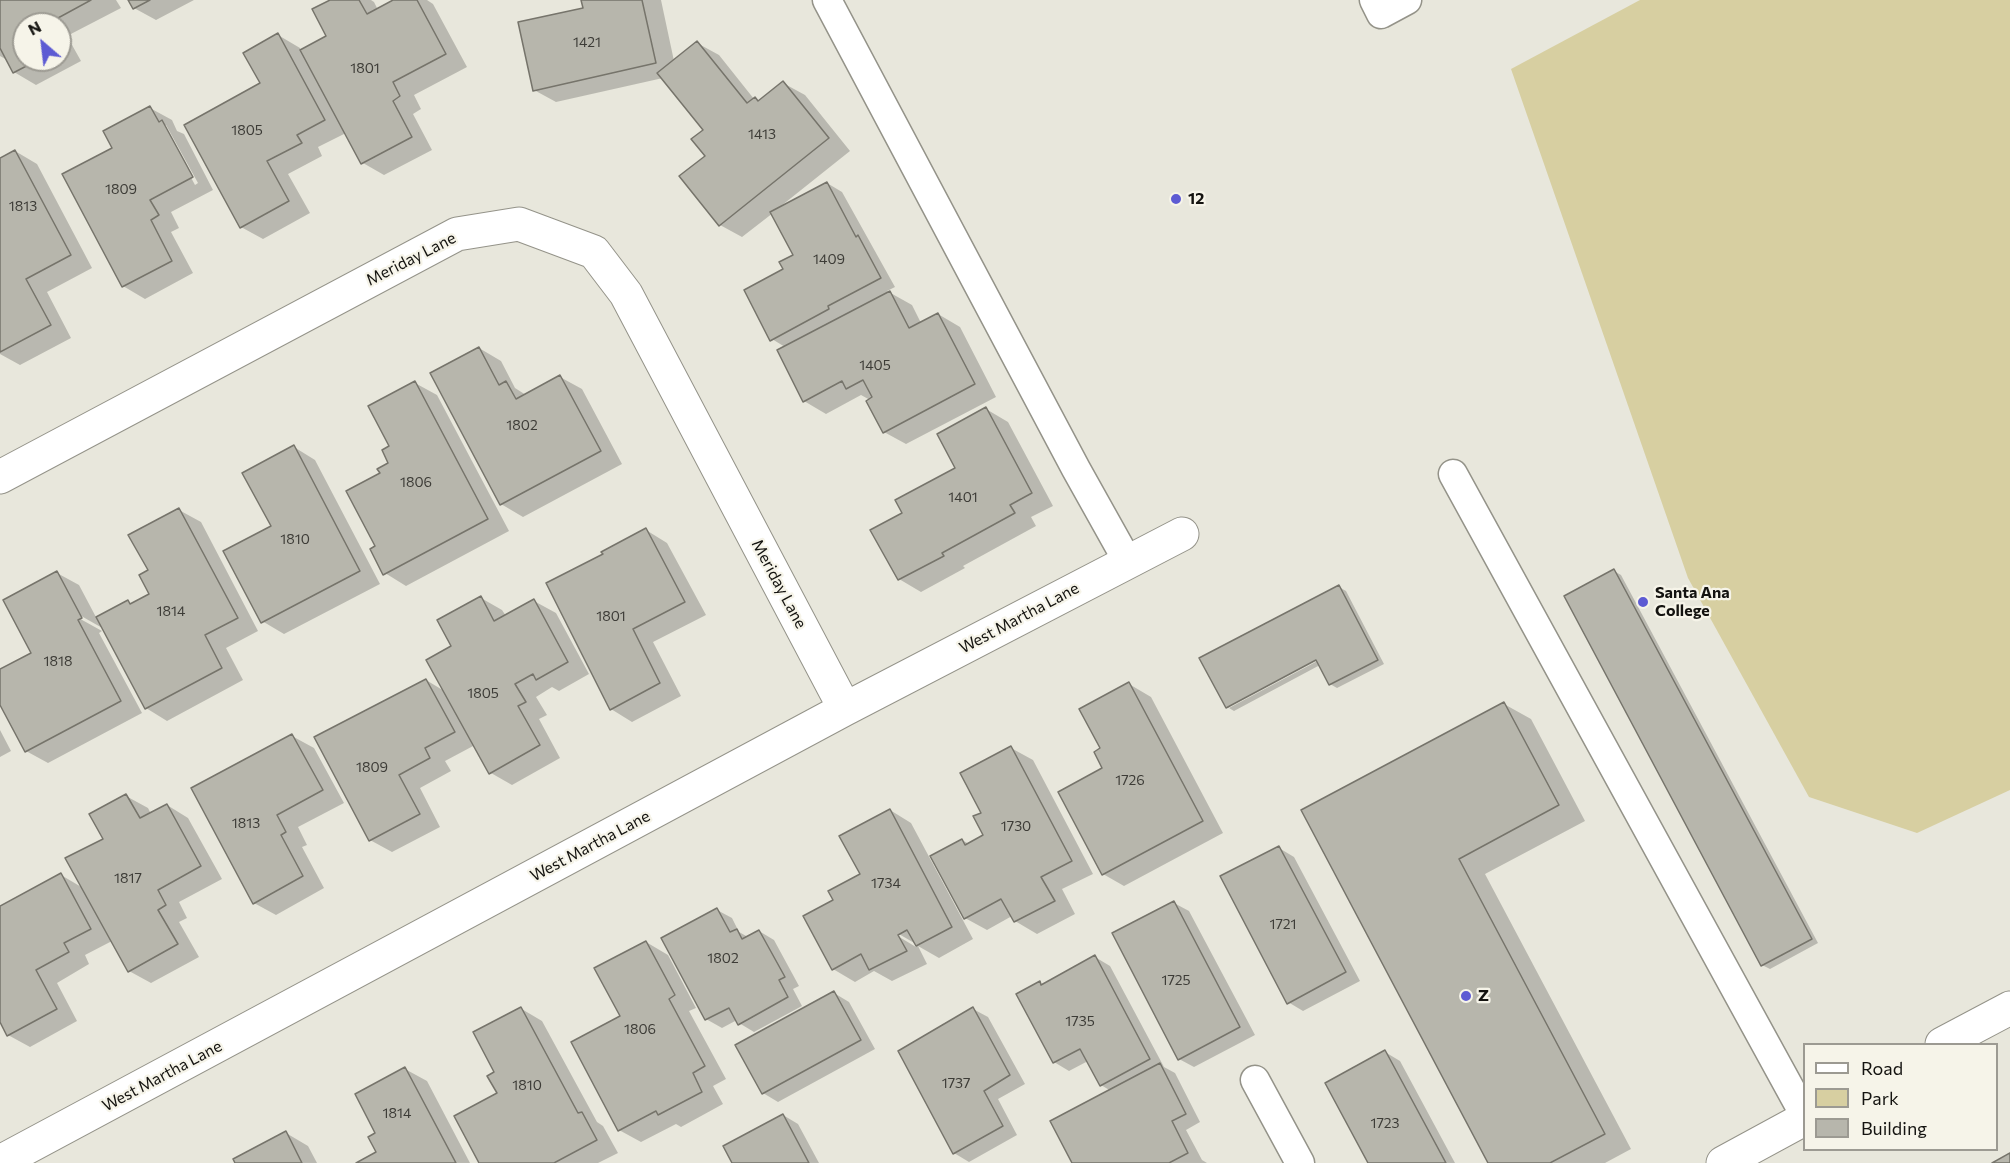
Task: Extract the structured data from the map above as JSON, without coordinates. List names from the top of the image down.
{
  "streets": {
    "street": ["Meriday Lane", "West Martha Lane"]
  },
  "crossings": [
    ["Meriday Lane", "West Martha Lane"]
  ],
  "places": ["12", "Santa Ana College", "Z"],
  "house_numbers": [
    "1421",
    "1801",
    "1805",
    "1413",
    "1809",
    "1813",
    "1409",
    "1405",
    "1802",
    "1806",
    "1401",
    "1810",
    "1814",
    "1801",
    "1818",
    "1805",
    "1809",
    "1726",
    "1813",
    "1730",
    "1817",
    "1734",
    "1721",
    "1802",
    "1725",
    "1735",
    "1806",
    "1737",
    "1810",
    "1814",
    "1723"
  ],
  "legend": ["Road", "Park", "Building"],
  "north": "top left"
}
